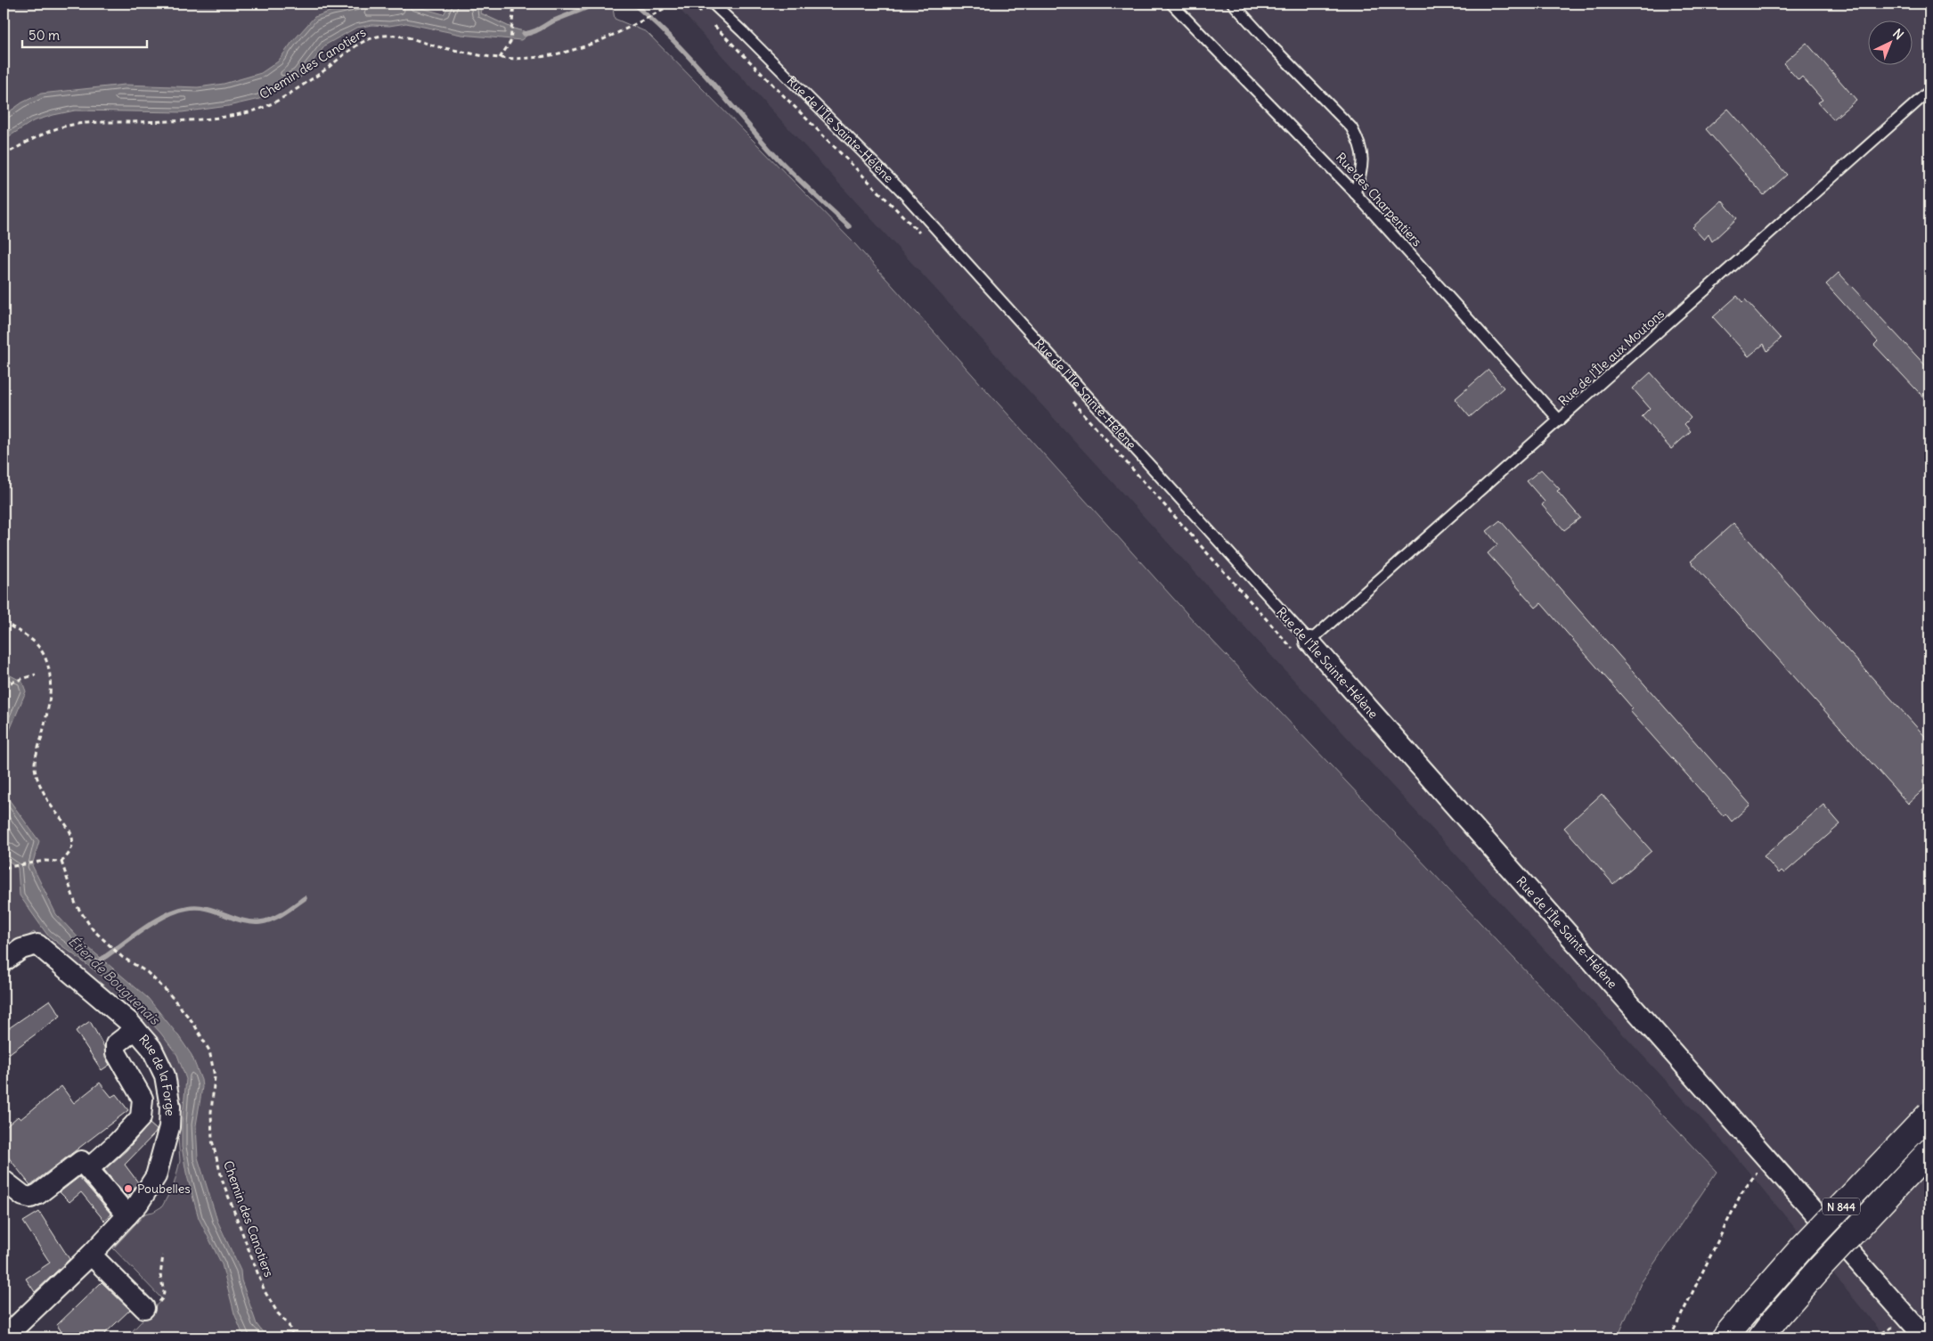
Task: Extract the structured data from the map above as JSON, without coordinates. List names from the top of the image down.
{
  "streets": {
    "highway": ["N 844"],
    "street": ["Rue de l'Île Sainte-Hélène", "Rue de la Forge"],
    "lane": ["Rue des Charpentiers", "Rue de l'Île aux Moutons"],
    "path": ["Chemin des Canotiers"]
  },
  "crossings": [
    ["Rue de l'Île Sainte-Hélène", "Rue de l'Île aux Moutons"],
    ["Rue des Charpentiers", "Rue de l'Île aux Moutons"]
  ],
  "water": ["Étier de Bouguenais"],
  "places": ["Poubelles"],
  "scale_bar": "50 m",
  "north": "top right"
}
